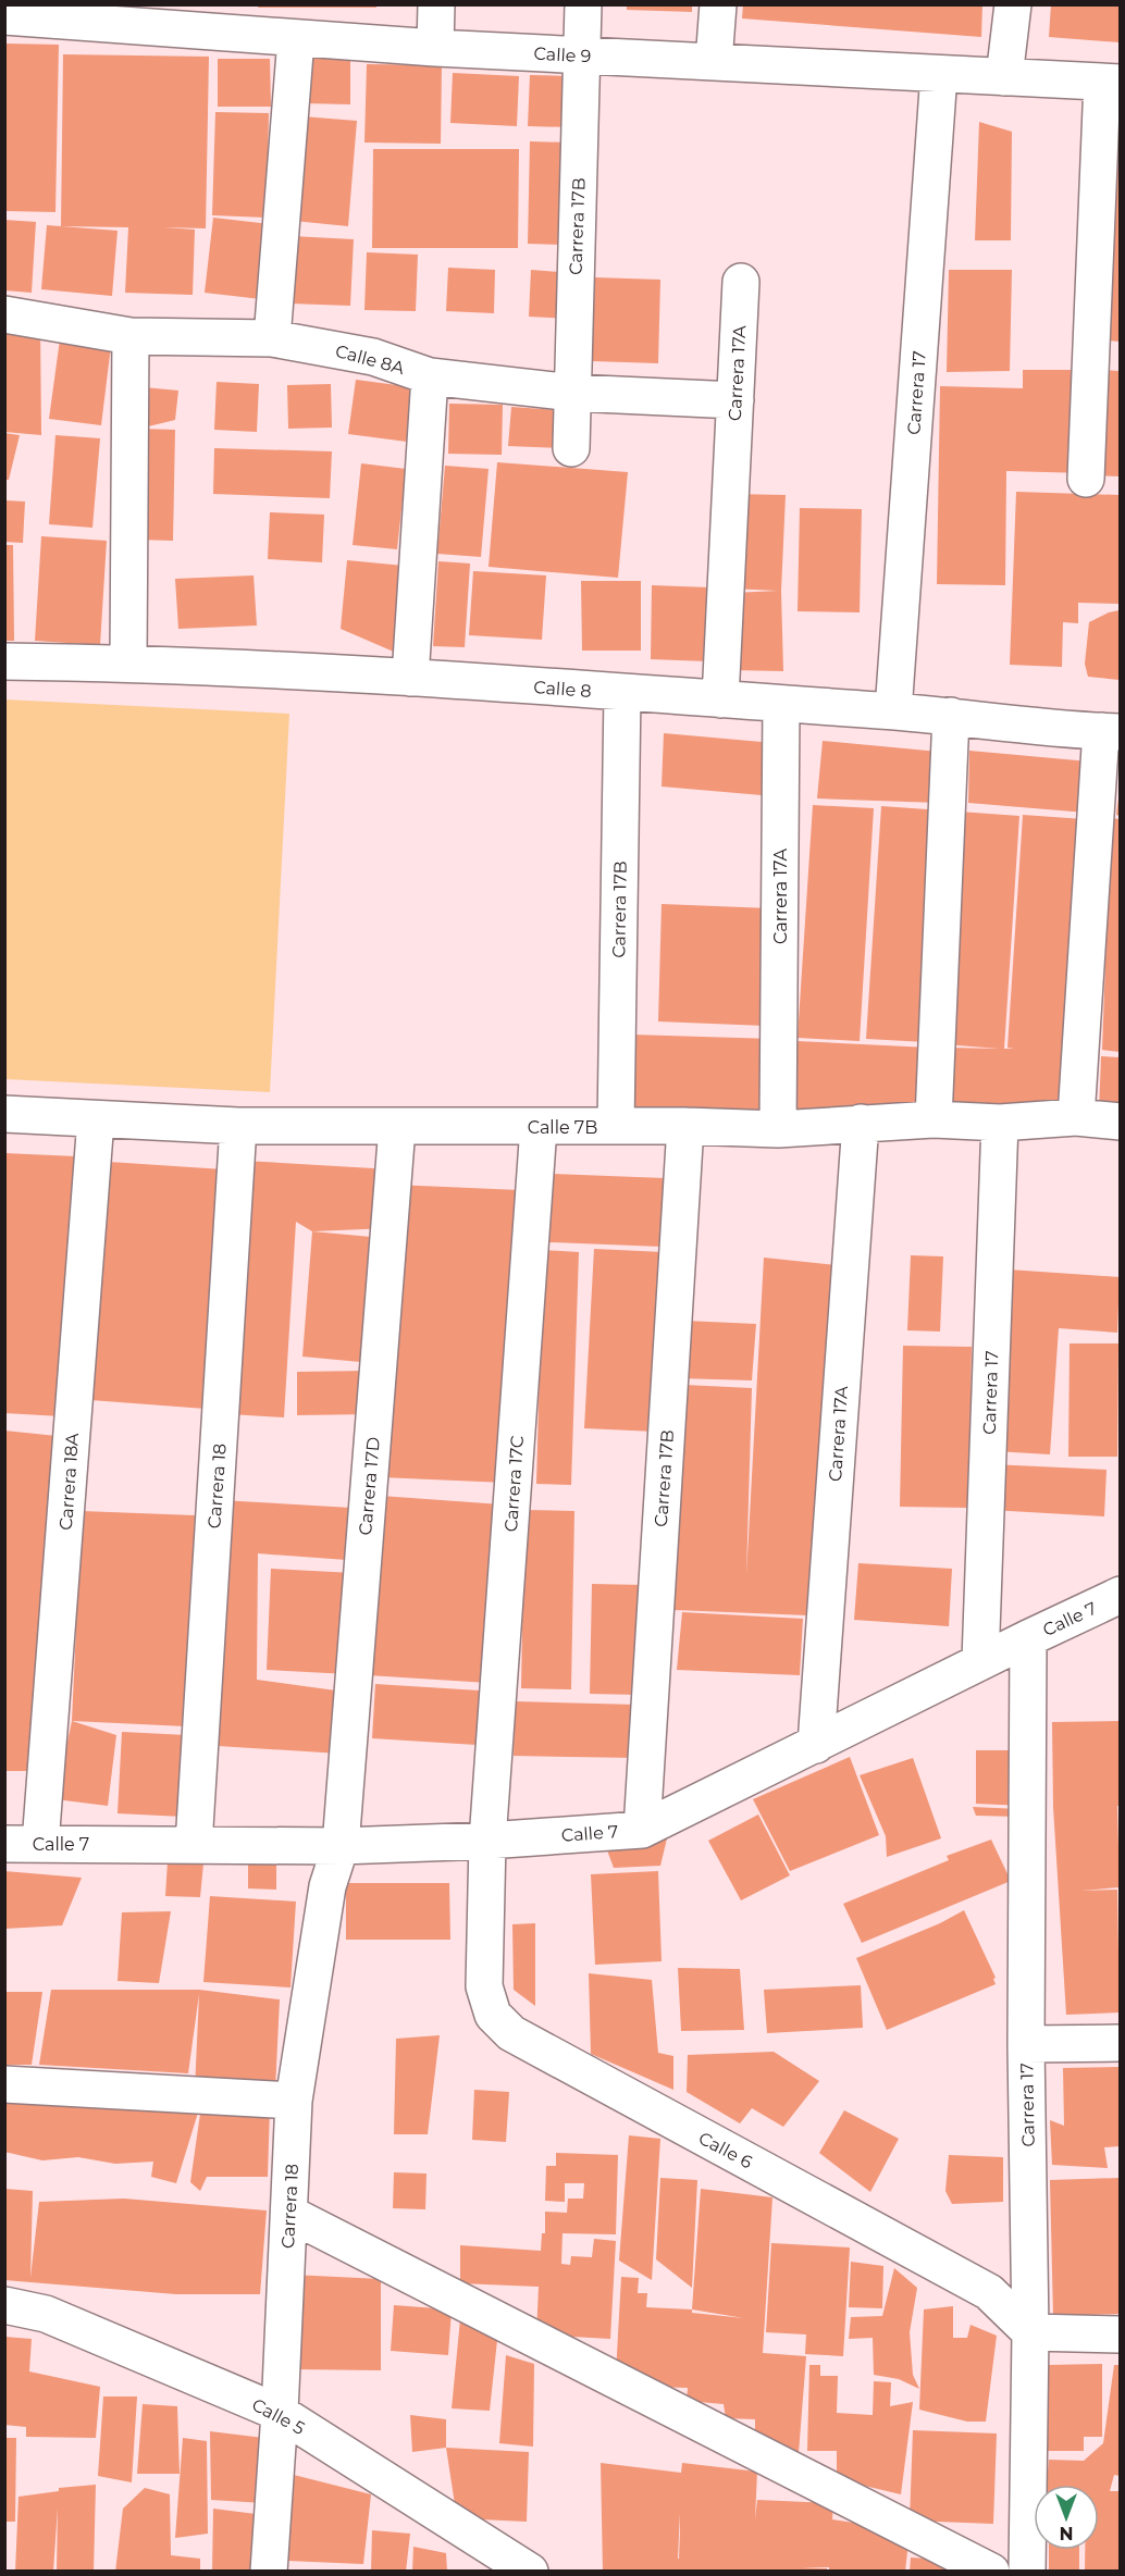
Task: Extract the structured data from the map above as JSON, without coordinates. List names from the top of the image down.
{
  "streets": {
    "street": [
      "Calle 9",
      "Carrera 17B",
      "Calle 8A",
      "Carrera 17A",
      "Carrera 17",
      "Calle 8",
      "Calle 7B",
      "Carrera 18A",
      "Carrera 17C",
      "Carrera 18",
      "Carrera 17D",
      "Calle 7",
      "Calle 6",
      "Calle 5"
    ]
  },
  "crossings": [
    ["Calle 9", "Carrera 17B"],
    ["Calle 9", "Carrera 17"],
    ["Carrera 17B", "Calle 8A"],
    ["Carrera 17B", "Calle 8"],
    ["Carrera 17B", "Calle 7B"],
    ["Carrera 17B", "Calle 7"],
    ["Calle 8A", "Carrera 17A"],
    ["Carrera 17A", "Calle 8"],
    ["Carrera 17A", "Calle 7B"],
    ["Carrera 17A", "Calle 7"],
    ["Carrera 17", "Calle 8"],
    ["Carrera 17", "Calle 7B"],
    ["Carrera 17", "Calle 7"],
    ["Carrera 17", "Calle 6"],
    ["Calle 7B", "Carrera 18A"],
    ["Calle 7B", "Carrera 17C"],
    ["Calle 7B", "Carrera 18"],
    ["Calle 7B", "Carrera 17D"],
    ["Carrera 18A", "Calle 7"],
    ["Carrera 17C", "Calle 7"],
    ["Carrera 17C", "Calle 6"],
    ["Carrera 18", "Carrera 17D"],
    ["Carrera 18", "Calle 7"],
    ["Carrera 18", "Calle 5"],
    ["Carrera 17D", "Calle 7"],
    ["Calle 7", "Calle 6"]
  ],
  "north": "bottom"
}
